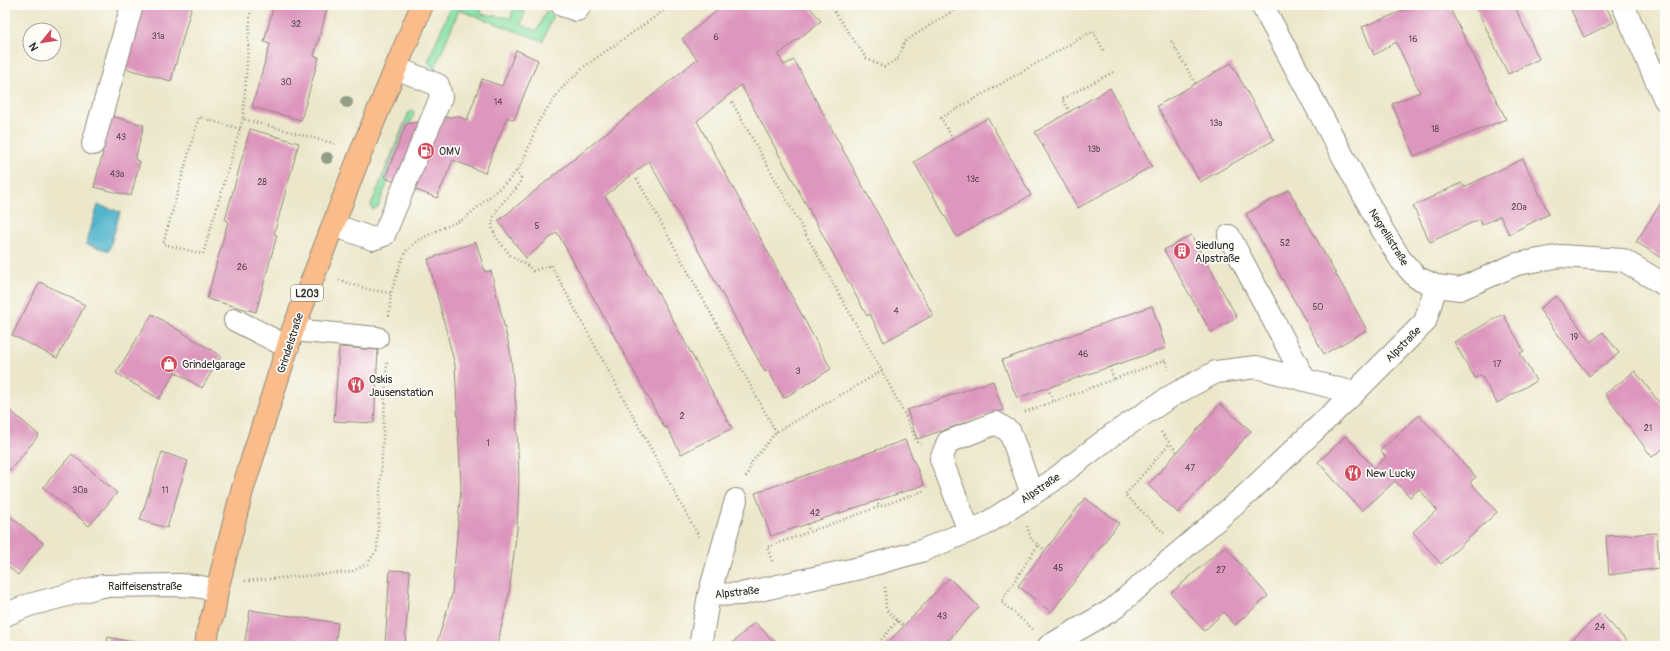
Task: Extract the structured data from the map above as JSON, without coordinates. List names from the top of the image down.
{
  "streets": {
    "main road": ["L203", "Grindelstraße"],
    "street": ["Negrellistraße", "Alpstraße", "Raiffeisenstraße"]
  },
  "crossings": [
    ["Negrellistraße", "Alpstraße"],
    ["Grindelstraße", "Raiffeisenstraße"]
  ],
  "places": {
    "fuel station": ["OMV"],
    "building": ["Siedlung Alpstraße"],
    "shop": ["Grindelgarage"],
    "restaurant": ["Oskis Jausenstation", "New Lucky"]
  },
  "house_numbers": [
    "32",
    "31a",
    "6",
    "16",
    "30",
    "14",
    "13a",
    "18",
    "43",
    "13b",
    "43a",
    "13c",
    "28",
    "20a",
    "5",
    "52",
    "26",
    "50",
    "4",
    "19",
    "46",
    "17",
    "3",
    "2",
    "21",
    "1",
    "47",
    "30a",
    "11",
    "42",
    "45",
    "27",
    "43",
    "24"
  ],
  "north": "bottom left"
}
